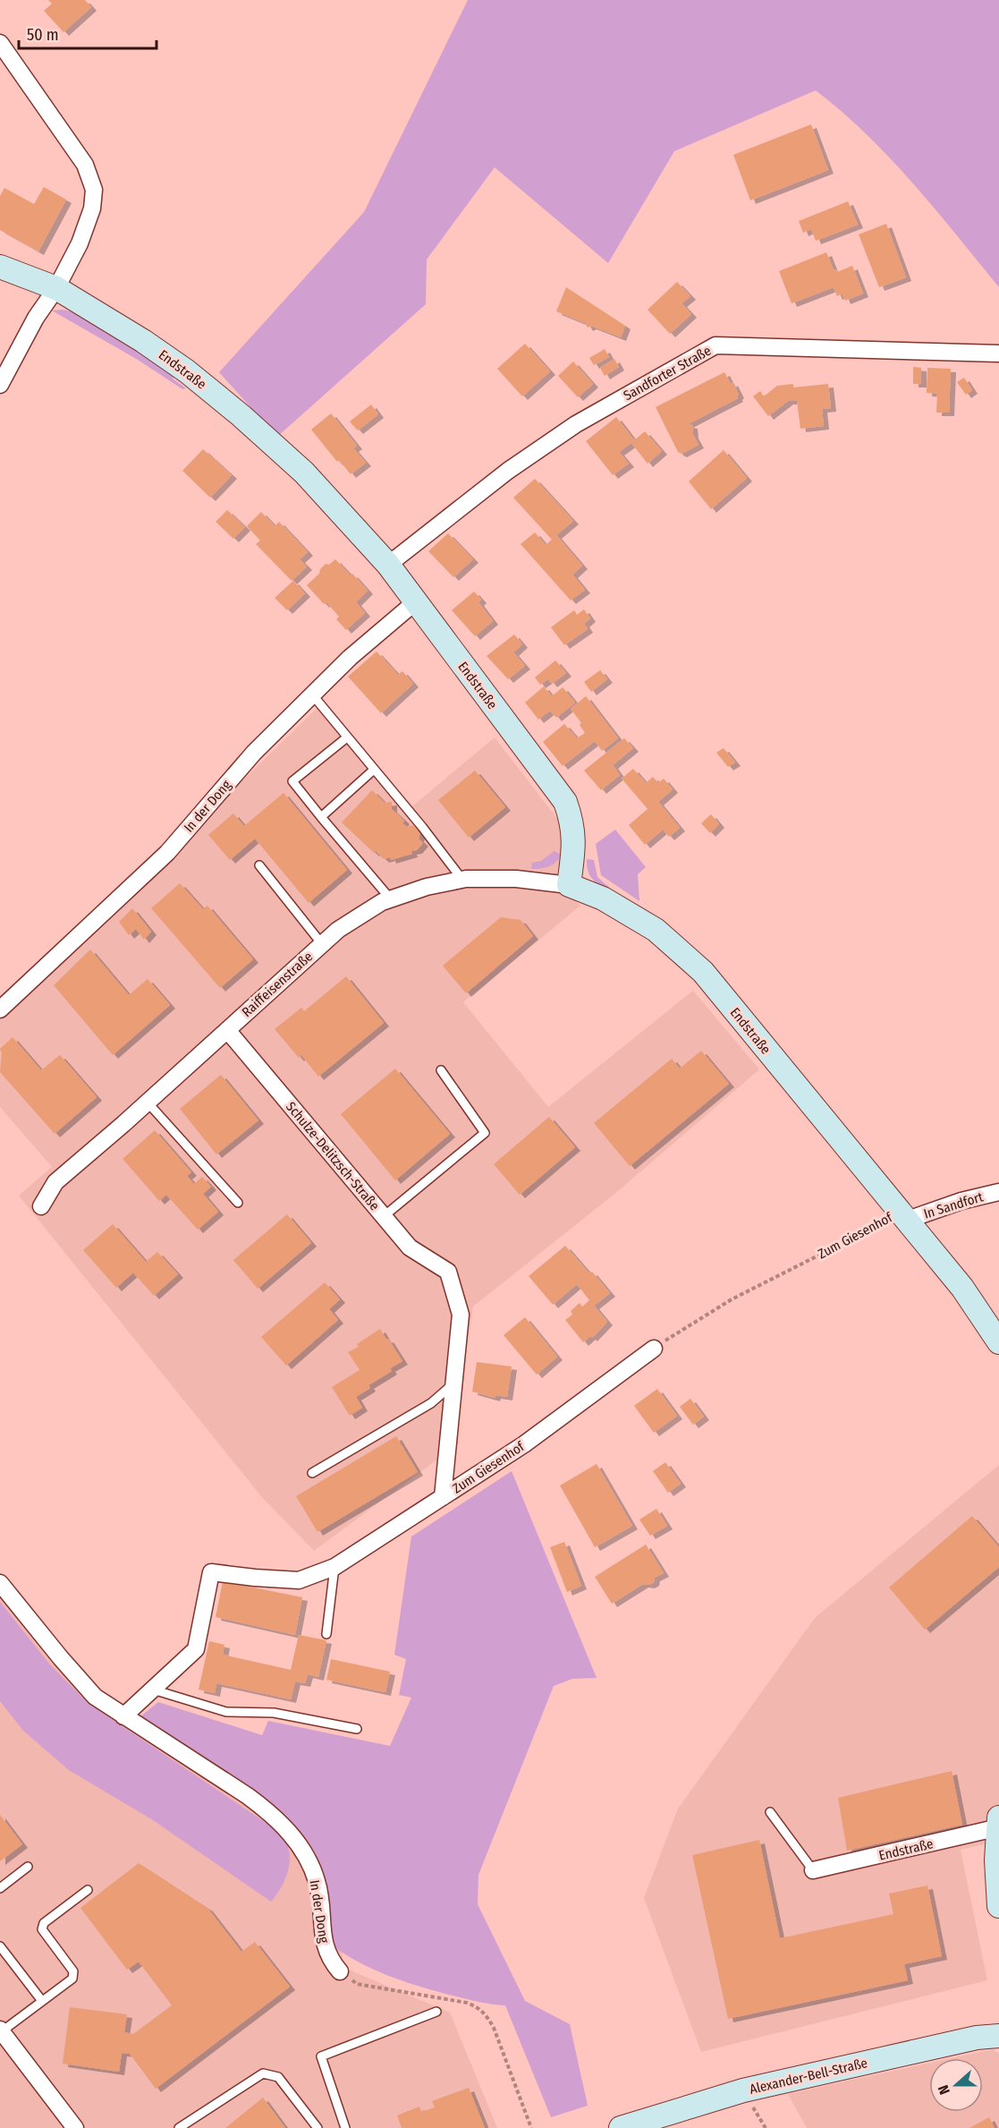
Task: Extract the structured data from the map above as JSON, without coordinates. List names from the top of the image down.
{
  "streets": {
    "street": [
      "Endstraße",
      "Sandforter Straße",
      "In der Dong",
      "Raiffeisenstraße",
      "Schulze-Delitzsch-Straße",
      "In Sandfort",
      "Zum Giesenhof",
      "Alexander-Bell-Straße"
    ]
  },
  "crossings": [
    ["Endstraße", "Sandforter Straße"],
    ["Endstraße", "In der Dong"],
    ["Endstraße", "Raiffeisenstraße"],
    ["Endstraße", "In Sandfort"],
    ["Endstraße", "Zum Giesenhof"],
    ["In der Dong", "Zum Giesenhof"],
    ["Raiffeisenstraße", "Schulze-Delitzsch-Straße"],
    ["In Sandfort", "Zum Giesenhof"]
  ],
  "scale_bar": "50 m",
  "north": "left"
}
